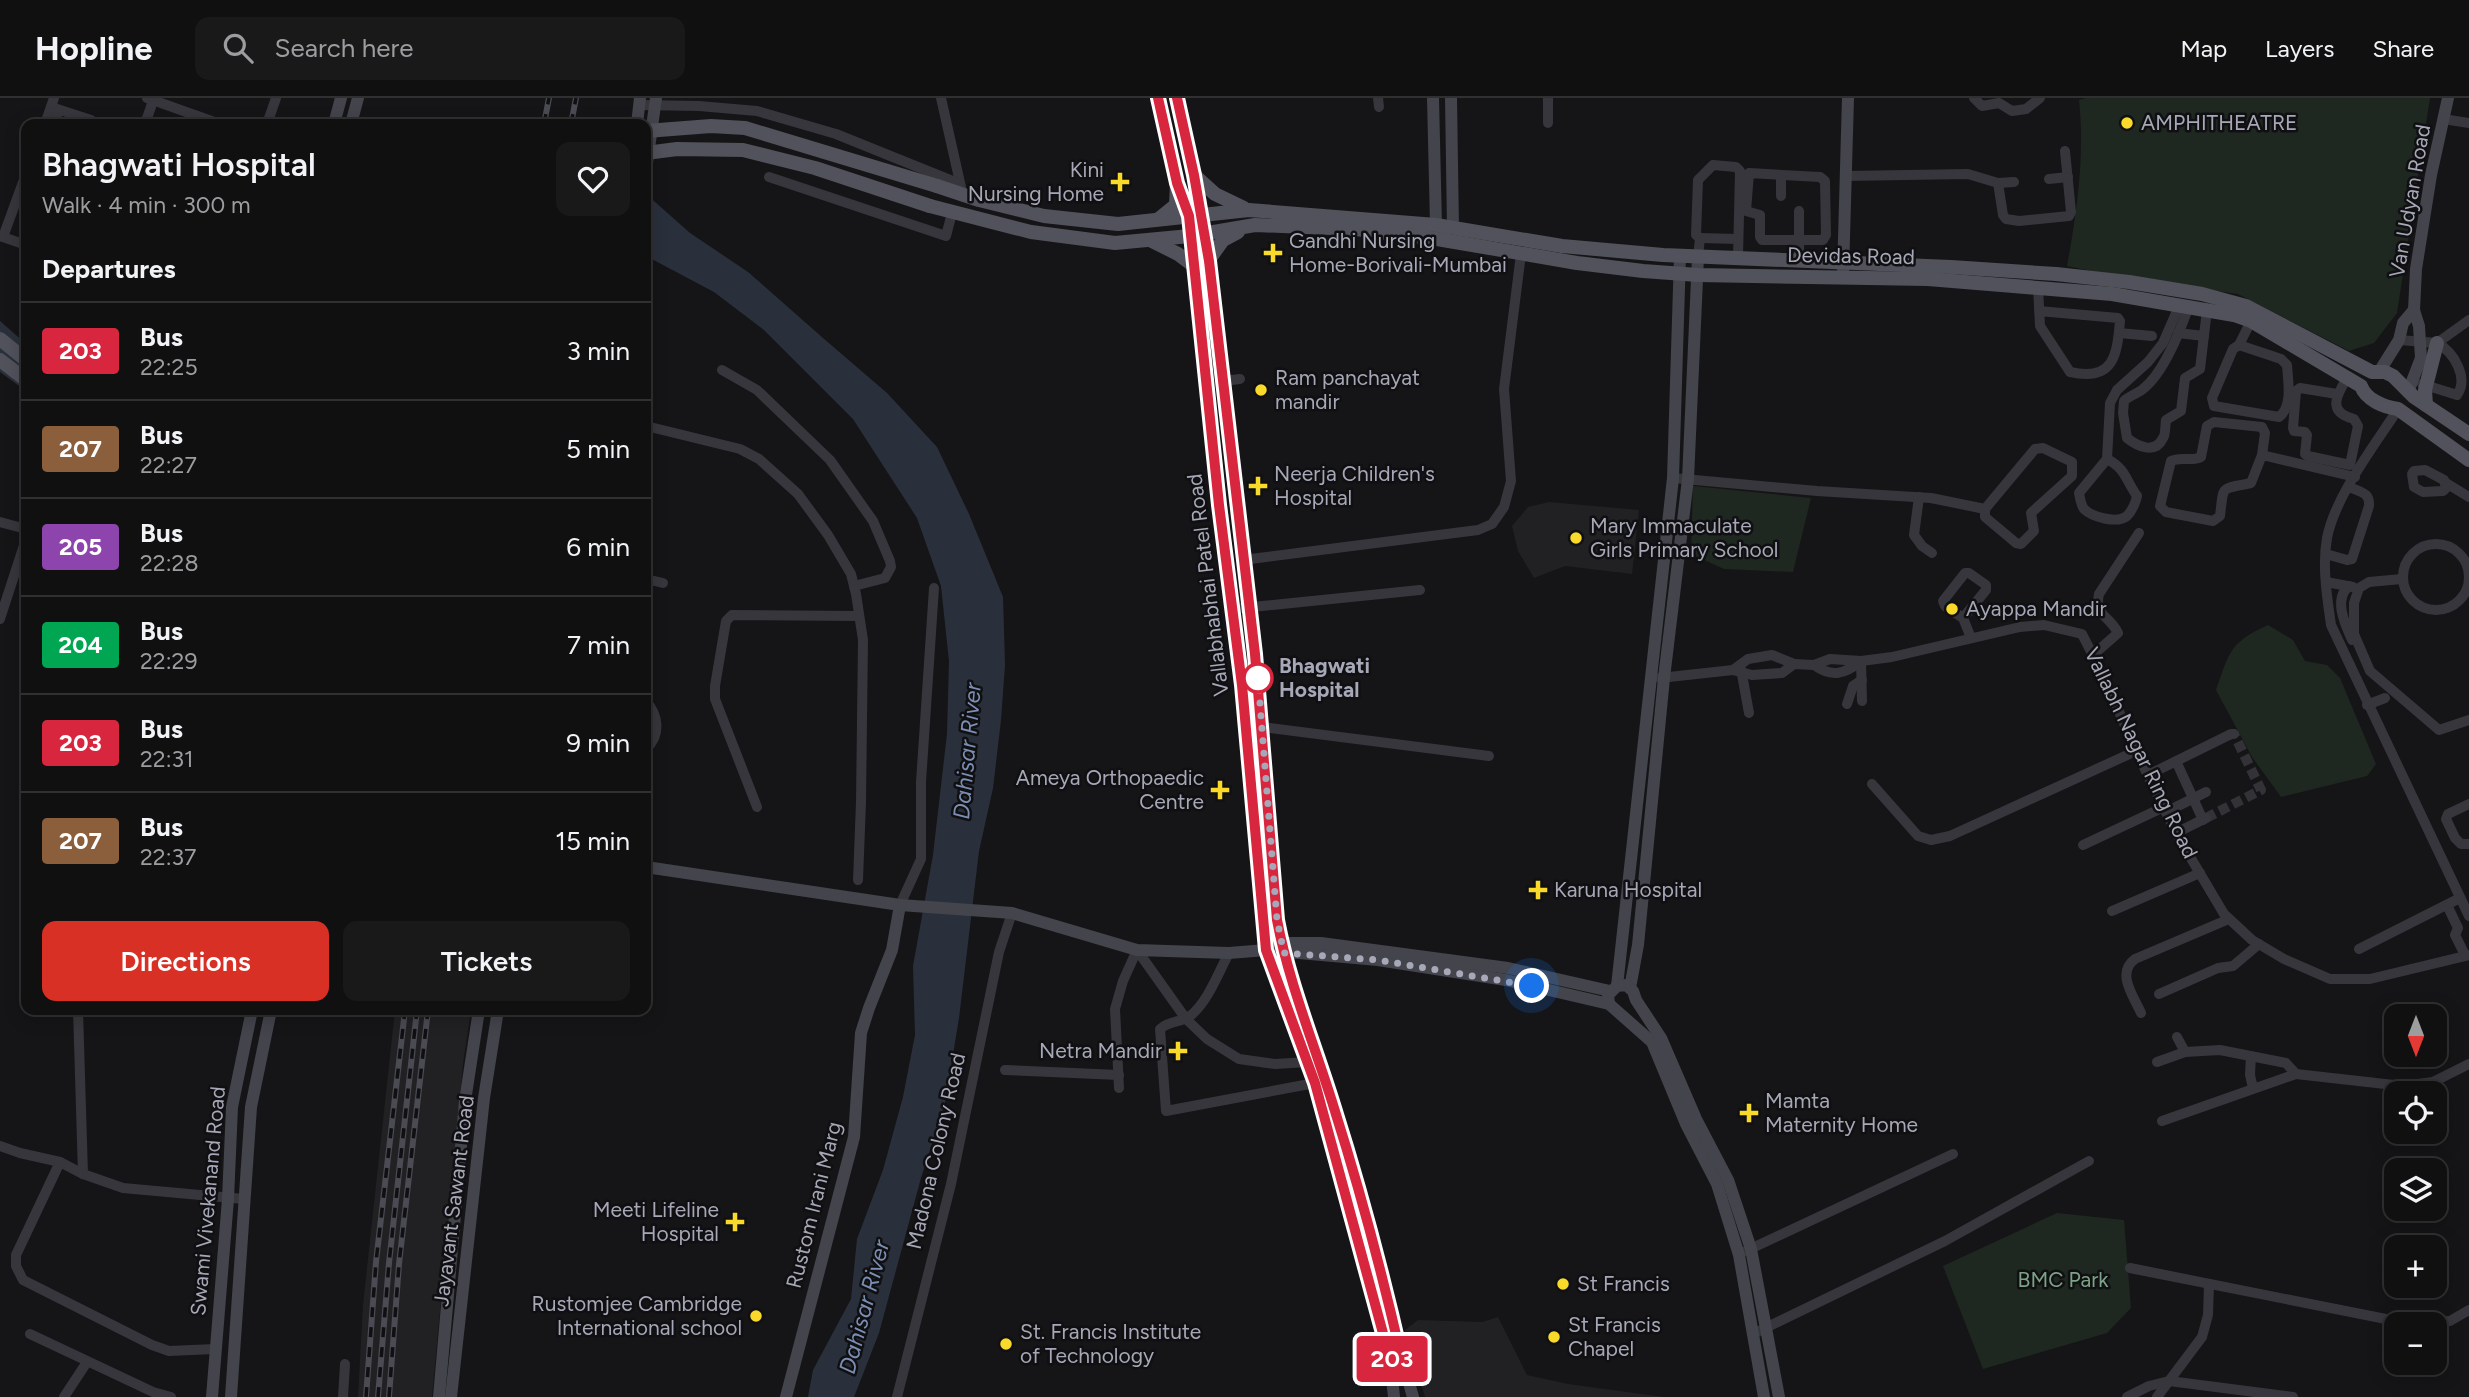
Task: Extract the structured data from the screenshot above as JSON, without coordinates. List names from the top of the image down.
{
  "streets": {
    "main road": ["Devidas Road", "Vallabhabhai Patel Road"],
    "street": [
      "Van Udyan Road",
      "Vallabh Nagar Ring Road",
      "Madona Colony Road",
      "Swami Vivekanand Road",
      "Jayavant Sawant Road",
      "Rustom Irani Marg"
    ]
  },
  "crossings": [
    ["Van Udyan Road", "Devidas Road"],
    ["Devidas Road", "Vallabhabhai Patel Road"]
  ],
  "water": ["Dahisar River"],
  "parks": ["BMC Park"],
  "places": {
    "other": [
      "AMPHITHEATRE",
      "Ram panchayat mandir",
      "Mary Immaculate Girls Primary School",
      "Ayappa Mandir",
      "Bhagwati Hospital",
      "St Francis",
      "Rustomjee Cambridge International school",
      "St Francis Chapel",
      "St. Francis Institute of Technology"
    ],
    "health": [
      "Kini Nursing Home",
      "Gandhi Nursing Home-Borivali-Mumbai",
      "Neerja Children's Hospital",
      "Ameya Orthopaedic Centre",
      "Karuna Hospital",
      "Netra Mandir",
      "Mamta Maternity Home",
      "Meeti Lifeline Hospital"
    ]
  },
  "lines": ["bus line 203"],
  "north": "bottom",
  "page": {
    "header": "Hopline",
    "search": "Search here",
    "nav": ["Map", "Layers", "Share"],
    "on_map": "203",
    "heading": [
      ["Bhagwati Hospital", "Walk · 4 min · 300 m"],
      "Departures"
    ],
    "list": [
      {
        "mark": "203",
        "name": "Bus",
        "note": "22:25",
        "value": "3 min"
      },
      {
        "mark": "207",
        "name": "Bus",
        "note": "22:27",
        "value": "5 min"
      },
      {
        "mark": "205",
        "name": "Bus",
        "note": "22:28",
        "value": "6 min"
      },
      {
        "mark": "204",
        "name": "Bus",
        "note": "22:29",
        "value": "7 min"
      },
      {
        "mark": "203",
        "name": "Bus",
        "note": "22:31",
        "value": "9 min"
      },
      {
        "mark": "207",
        "name": "Bus",
        "note": "22:37",
        "value": "15 min"
      }
    ],
    "buttons": ["Directions", "Tickets"],
    "map_buttons": ["+", "−"]
  }
}
